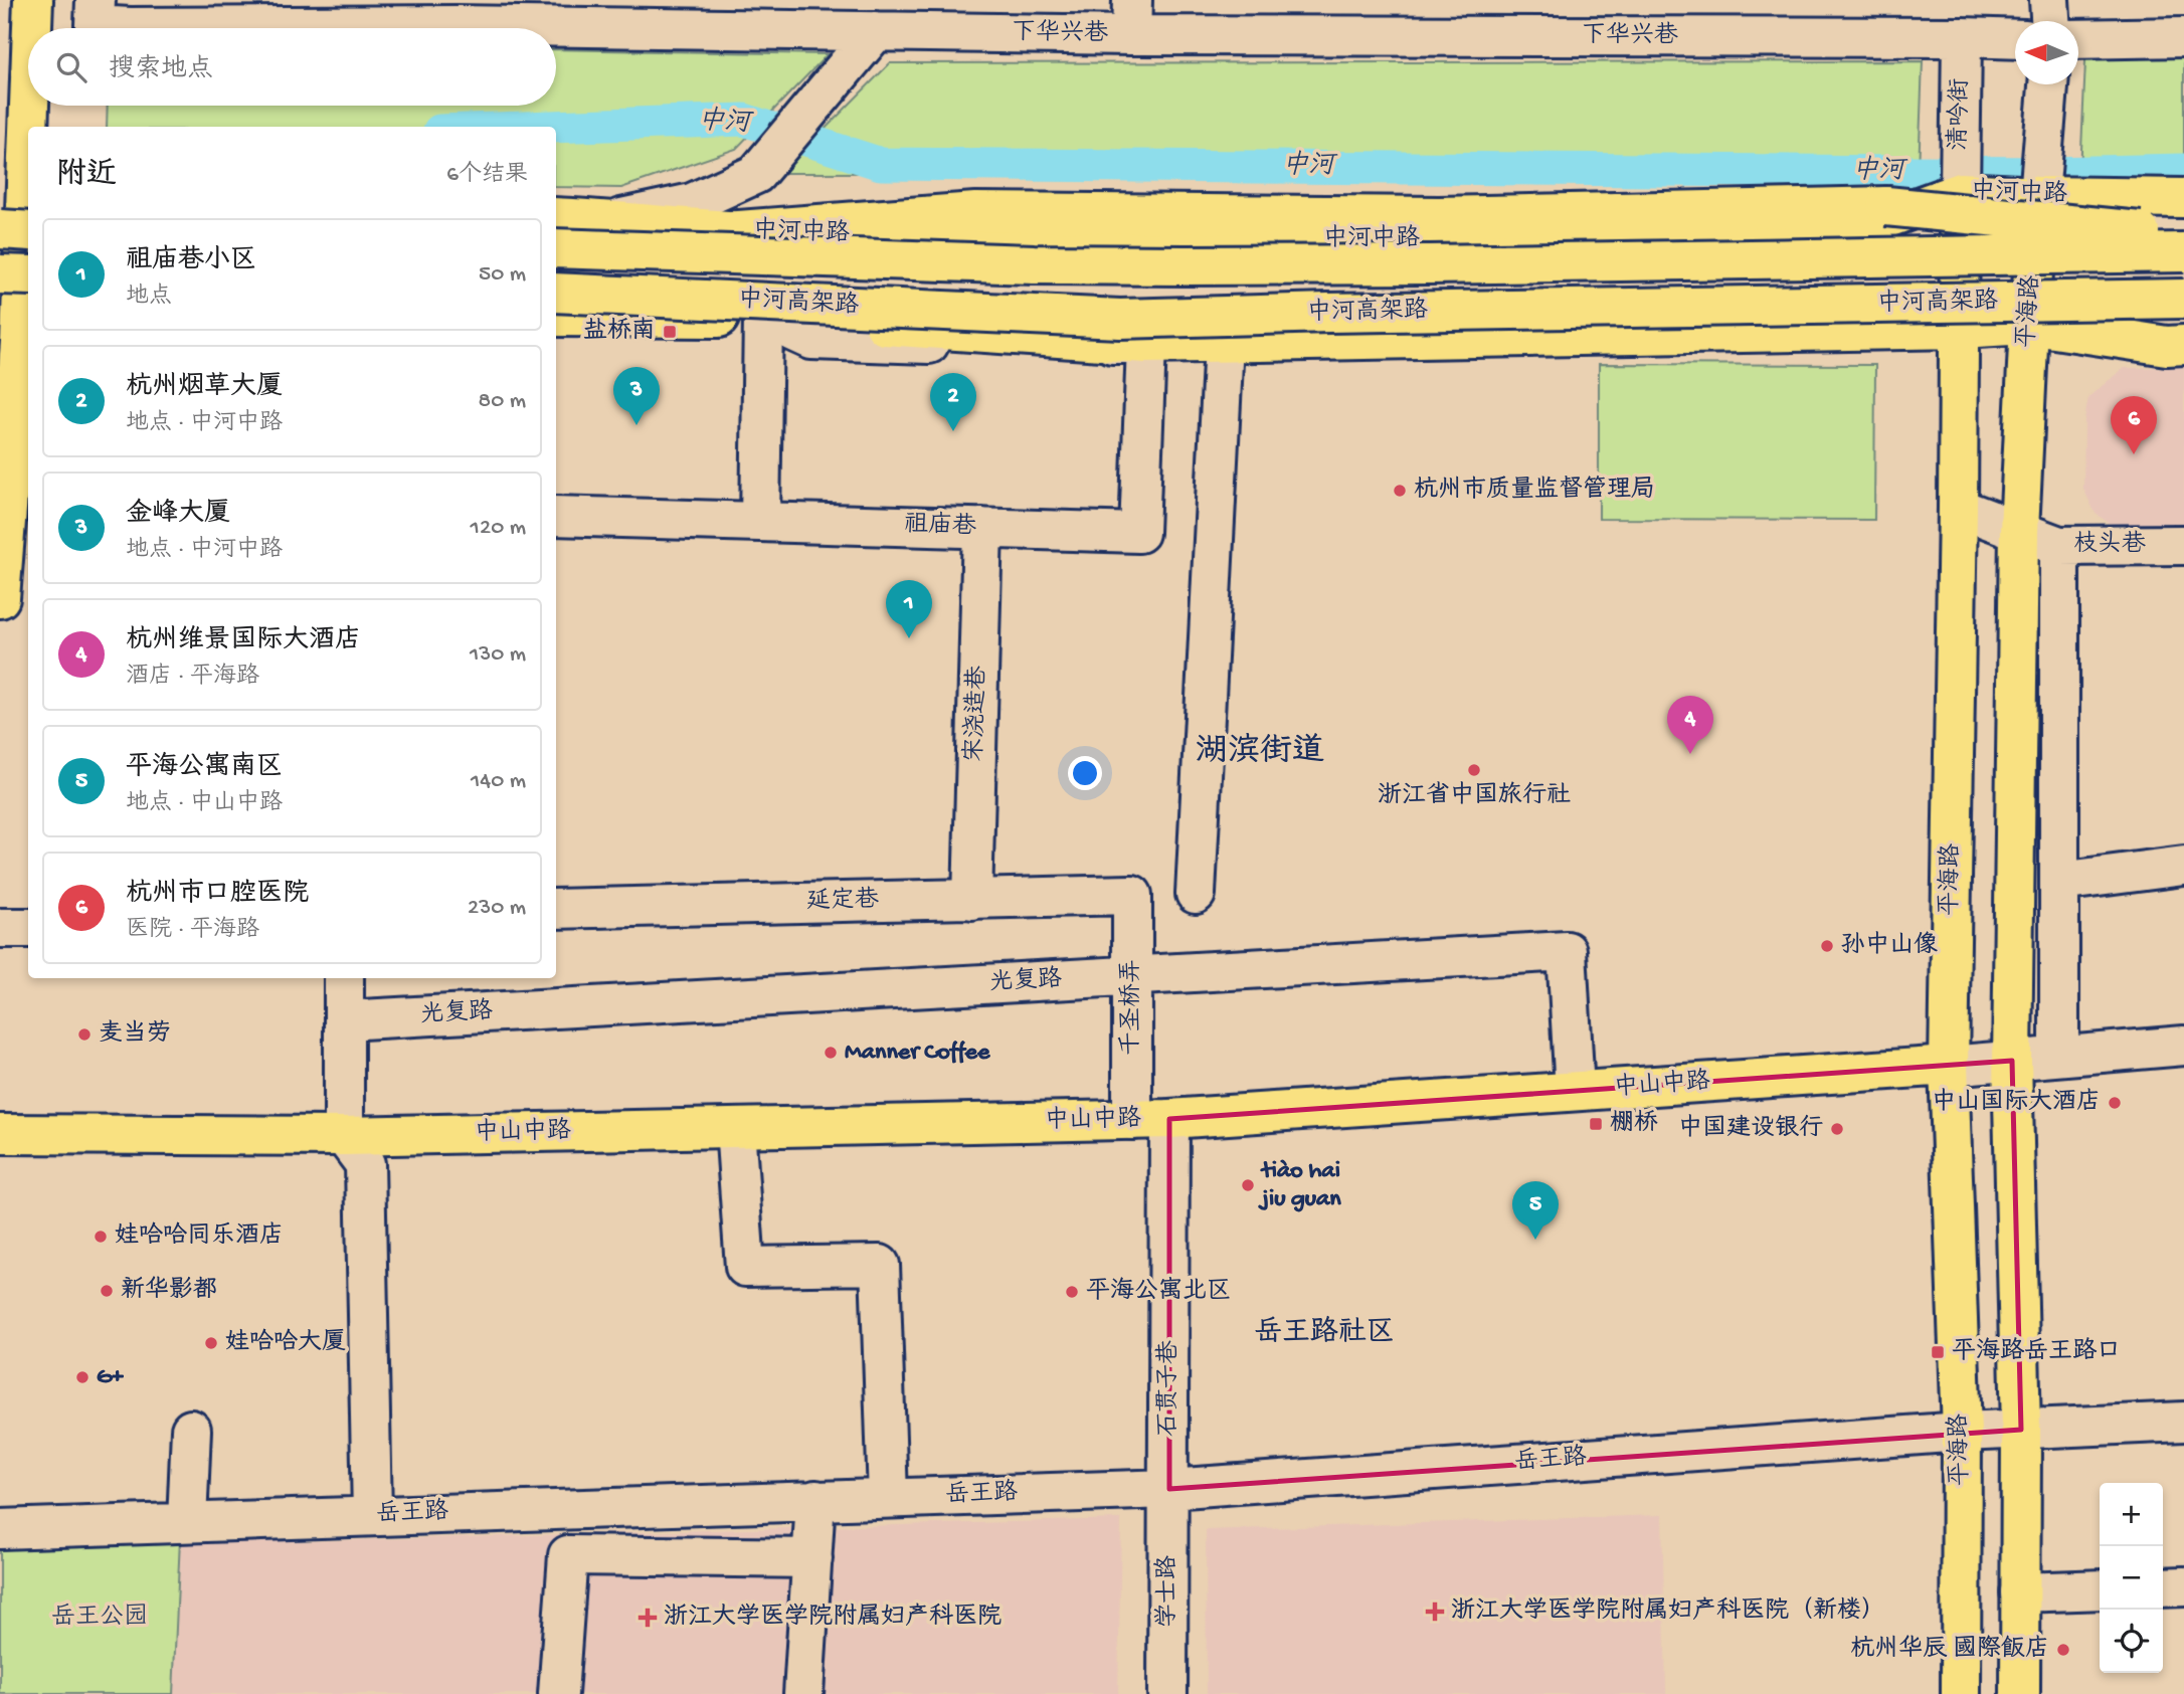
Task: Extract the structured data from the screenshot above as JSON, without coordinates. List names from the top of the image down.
{
  "streets": {
    "main road": [
      "中河中路",
      "中河高架路",
      "平海路",
      "中山中路"
    ],
    "street": [
      "下华兴巷",
      "清吟街",
      "祖庙巷",
      "枝头巷",
      "宋浇造巷",
      "延定巷",
      "光复路",
      "千圣桥弄",
      "石贯子巷",
      "岳王路",
      "学士路"
    ]
  },
  "crossings": [
    ["下华兴巷", "清吟街"],
    ["清吟街", "中河中路"],
    ["清吟街", "平海路"],
    ["中河中路", "平海路"],
    ["平海路", "枝头巷"],
    ["平海路", "中山中路"],
    ["平海路", "岳王路"],
    ["祖庙巷", "宋浇造巷"],
    ["宋浇造巷", "延定巷"],
    ["延定巷", "千圣桥弄"],
    ["光复路", "千圣桥弄"],
    ["光复路", "中山中路"],
    ["千圣桥弄", "中山中路"],
    ["中山中路", "石贯子巷"],
    ["石贯子巷", "岳王路"],
    ["石贯子巷", "学士路"],
    ["岳王路", "学士路"]
  ],
  "districts": ["湖滨街道", "岳王路社区"],
  "water": ["中河"],
  "parks": ["岳王公园"],
  "places": {
    "transit": ["盐桥南", "棚桥", "平海路岳王路口"],
    "other": [
      "杭州市质量监督管理局",
      "浙江省中国旅行社",
      "孙中山像",
      "麦当劳",
      "Manner Coffee",
      "中山国际大酒店",
      "中国建设银行",
      "tiào hai jiu guan",
      "娃哈哈同乐酒店",
      "新华影都",
      "平海公寓北区",
      "娃哈哈大厦",
      "G+",
      "杭州华辰 國際飯店"
    ],
    "health": ["浙江大学医学院附属妇产科医院（新楼）", "浙江大学医学院附属妇产科医院"]
  },
  "north": "left",
  "page": {
    "search": "搜索地点",
    "heading": ["附近", "6个结果"],
    "list": [
      {
        "mark": "1",
        "name": "祖庙巷小区",
        "note": "地点",
        "value": "50 m"
      },
      {
        "mark": "2",
        "name": "杭州烟草大厦",
        "note": "地点 · 中河中路",
        "value": "80 m"
      },
      {
        "mark": "3",
        "name": "金峰大厦",
        "note": "地点 · 中河中路",
        "value": "120 m"
      },
      {
        "mark": "4",
        "name": "杭州维景国际大酒店",
        "note": "酒店 · 平海路",
        "value": "130 m"
      },
      {
        "mark": "5",
        "name": "平海公寓南区",
        "note": "地点 · 中山中路",
        "value": "140 m"
      },
      {
        "mark": "6",
        "name": "杭州市口腔医院",
        "note": "医院 · 平海路",
        "value": "230 m"
      }
    ],
    "pins": [
      "3",
      "2",
      "6",
      "1",
      "4",
      "5"
    ],
    "map_buttons": ["+", "−"]
  }
}
